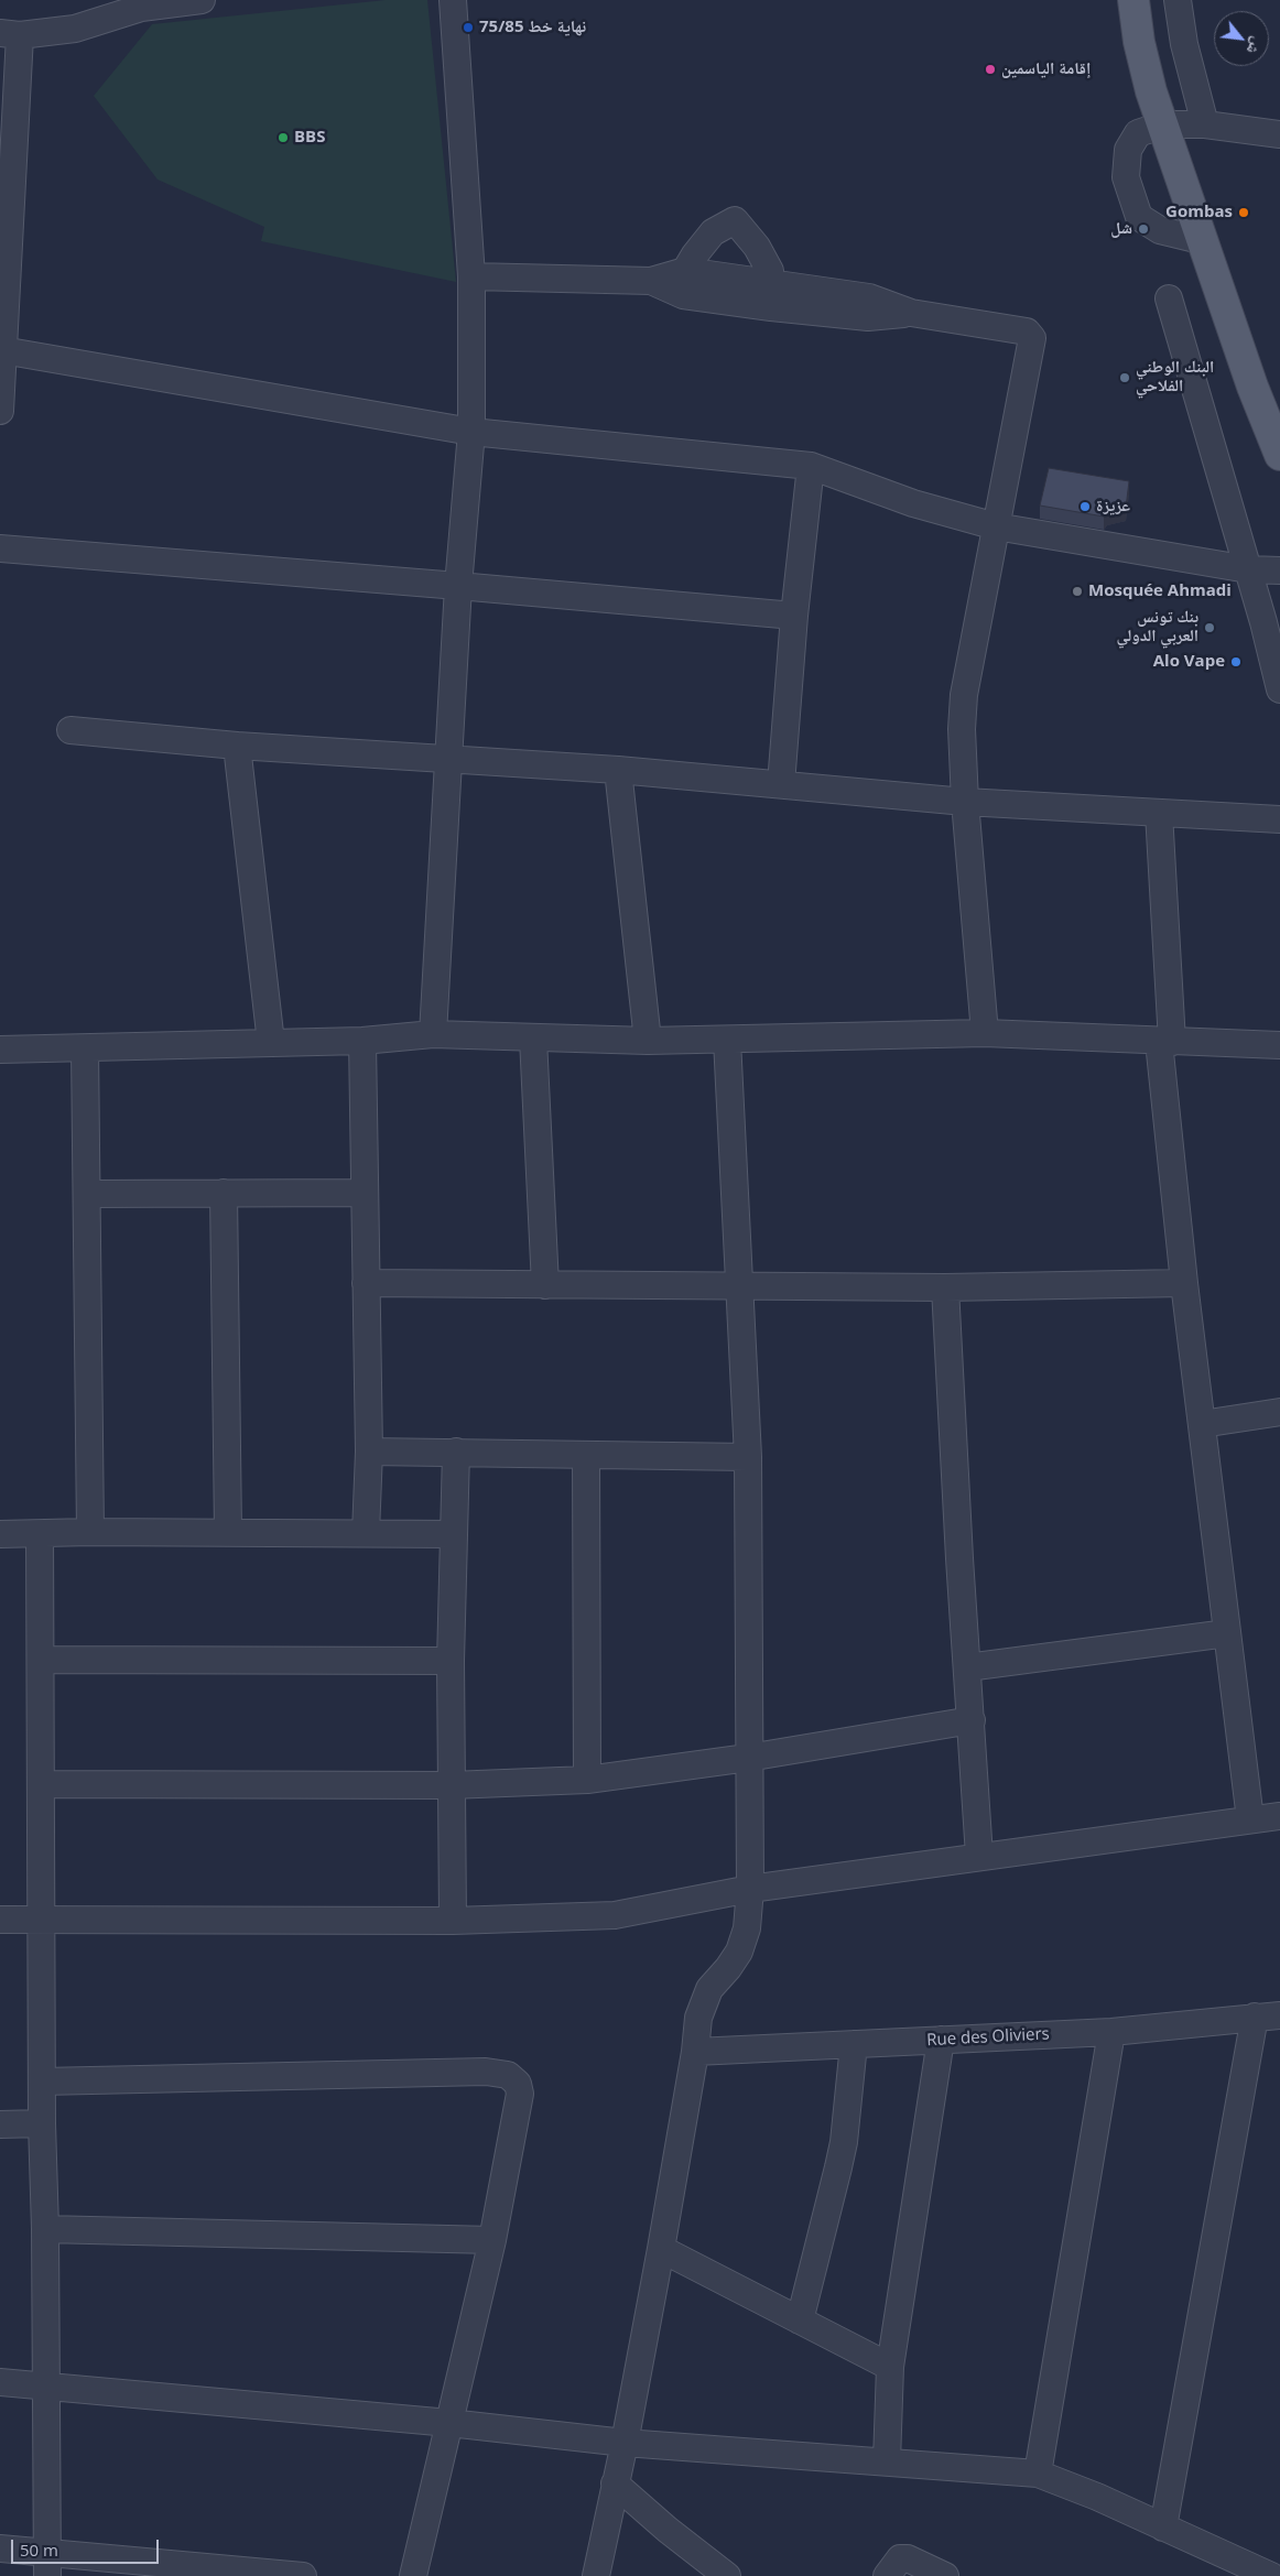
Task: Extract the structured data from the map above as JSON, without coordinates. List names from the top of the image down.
{
  "streets": {
    "street": ["Rue des Oliviers"]
  },
  "places": [
    "نهاية خط 75/85",
    "إقامة الياسمين",
    "BBS",
    "Gombas",
    "شل",
    "البنك الوطني الفلاحي",
    "عزيزة",
    "Mosquée Ahmadi",
    "بنك تونس العربي الدولي",
    "Alo Vape"
  ],
  "scale_bar": "50 m",
  "north": "bottom right"
}
